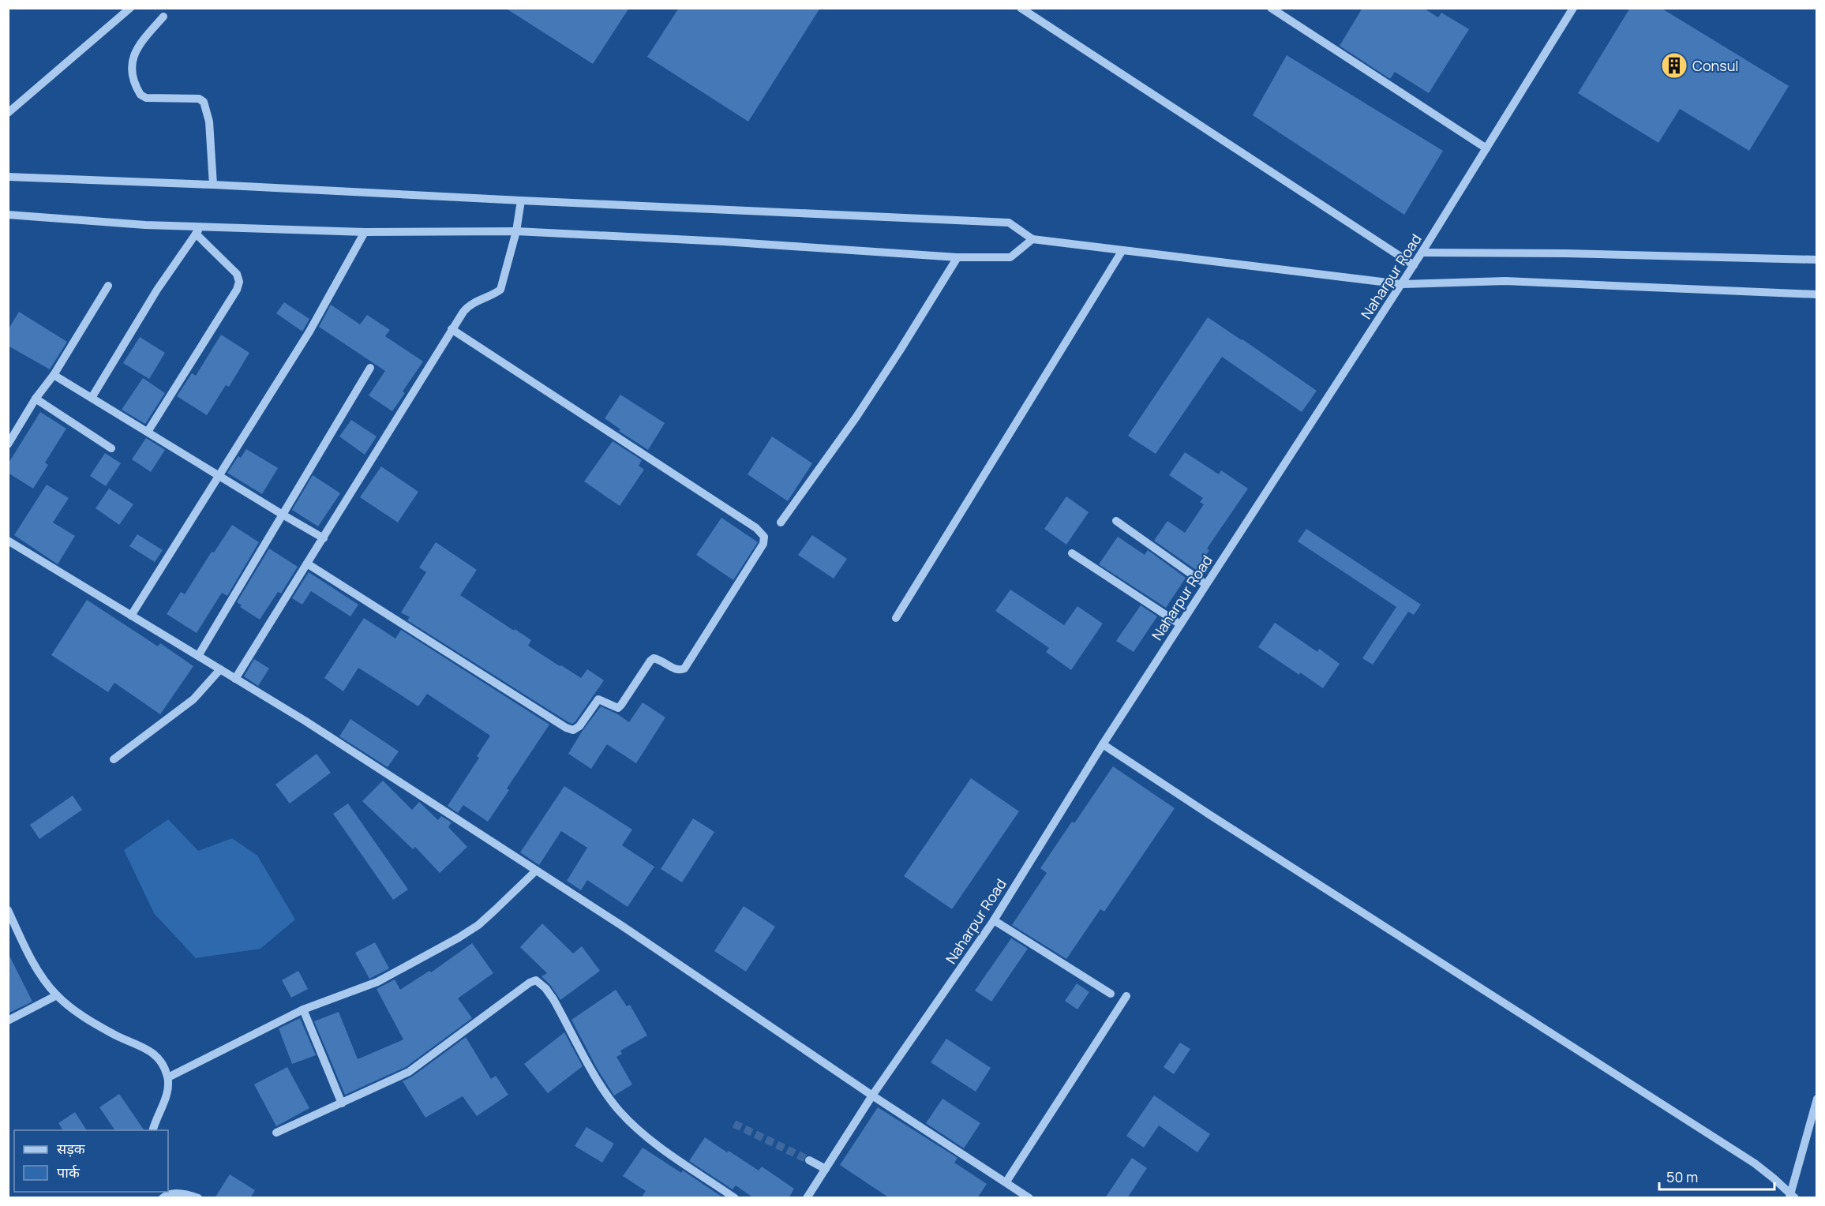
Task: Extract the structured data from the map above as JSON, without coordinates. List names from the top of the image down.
{
  "streets": {
    "street": ["Naharpur Road"]
  },
  "places": {
    "building": ["Consul"]
  },
  "legend": ["सड़क", "पार्क"],
  "scale_bar": "50 m"
}
